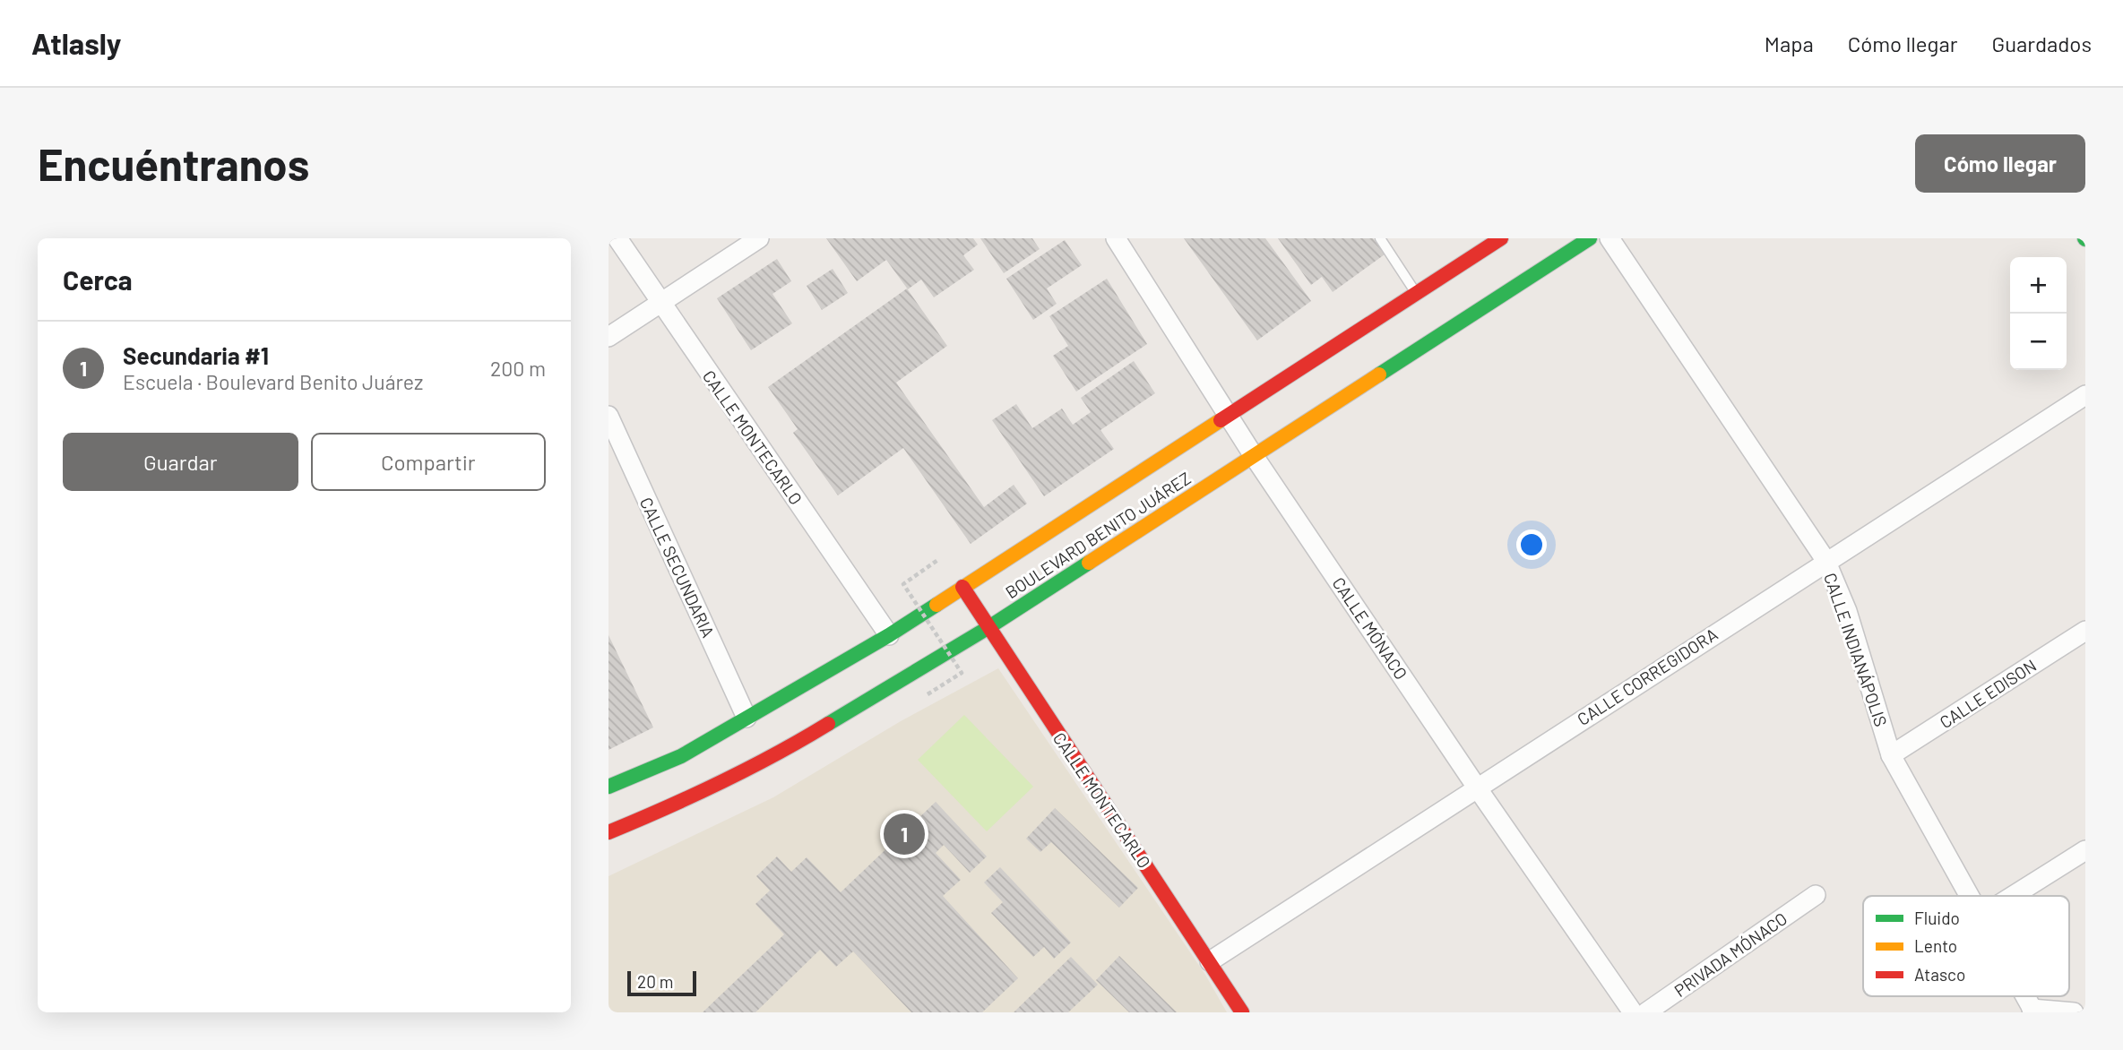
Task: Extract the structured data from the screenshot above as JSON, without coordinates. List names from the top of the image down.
{
  "streets": {
    "main road": ["CALLE MONTECARLO", "BOULEVARD BENITO JUÁREZ"],
    "street": [
      "CALLE SECUNDARIA",
      "CALLE MÓNACO",
      "CALLE INDIANÁPOLIS",
      "CALLE CORREGIDORA",
      "CALLE EDISON",
      "PRIVADA MÓNACO"
    ]
  },
  "crossings": [
    ["CALLE MONTECARLO", "BOULEVARD BENITO JUÁREZ"],
    ["CALLE MONTECARLO", "CALLE CORREGIDORA"],
    ["BOULEVARD BENITO JUÁREZ", "CALLE SECUNDARIA"],
    ["BOULEVARD BENITO JUÁREZ", "CALLE MÓNACO"],
    ["CALLE MÓNACO", "CALLE CORREGIDORA"],
    ["CALLE INDIANÁPOLIS", "CALLE CORREGIDORA"],
    ["CALLE INDIANÁPOLIS", "CALLE EDISON"]
  ],
  "legend": ["Fluido", "Lento", "Atasco"],
  "scale_bar": "20 m",
  "page": {
    "header": "Atlasly",
    "nav": ["Mapa", "Cómo llegar", "Guardados"],
    "buttons": [
      "Cómo llegar",
      ["Guardar", "Compartir"]
    ],
    "title": "Encuéntranos",
    "heading": "Cerca",
    "map_buttons": ["+", "−"],
    "list": [
      {
        "mark": "1",
        "name": "Secundaria #1",
        "note": "Escuela · Boulevard Benito Juárez",
        "value": "200 m"
      }
    ],
    "pins": "1",
    "scale": "20 m"
  }
}
